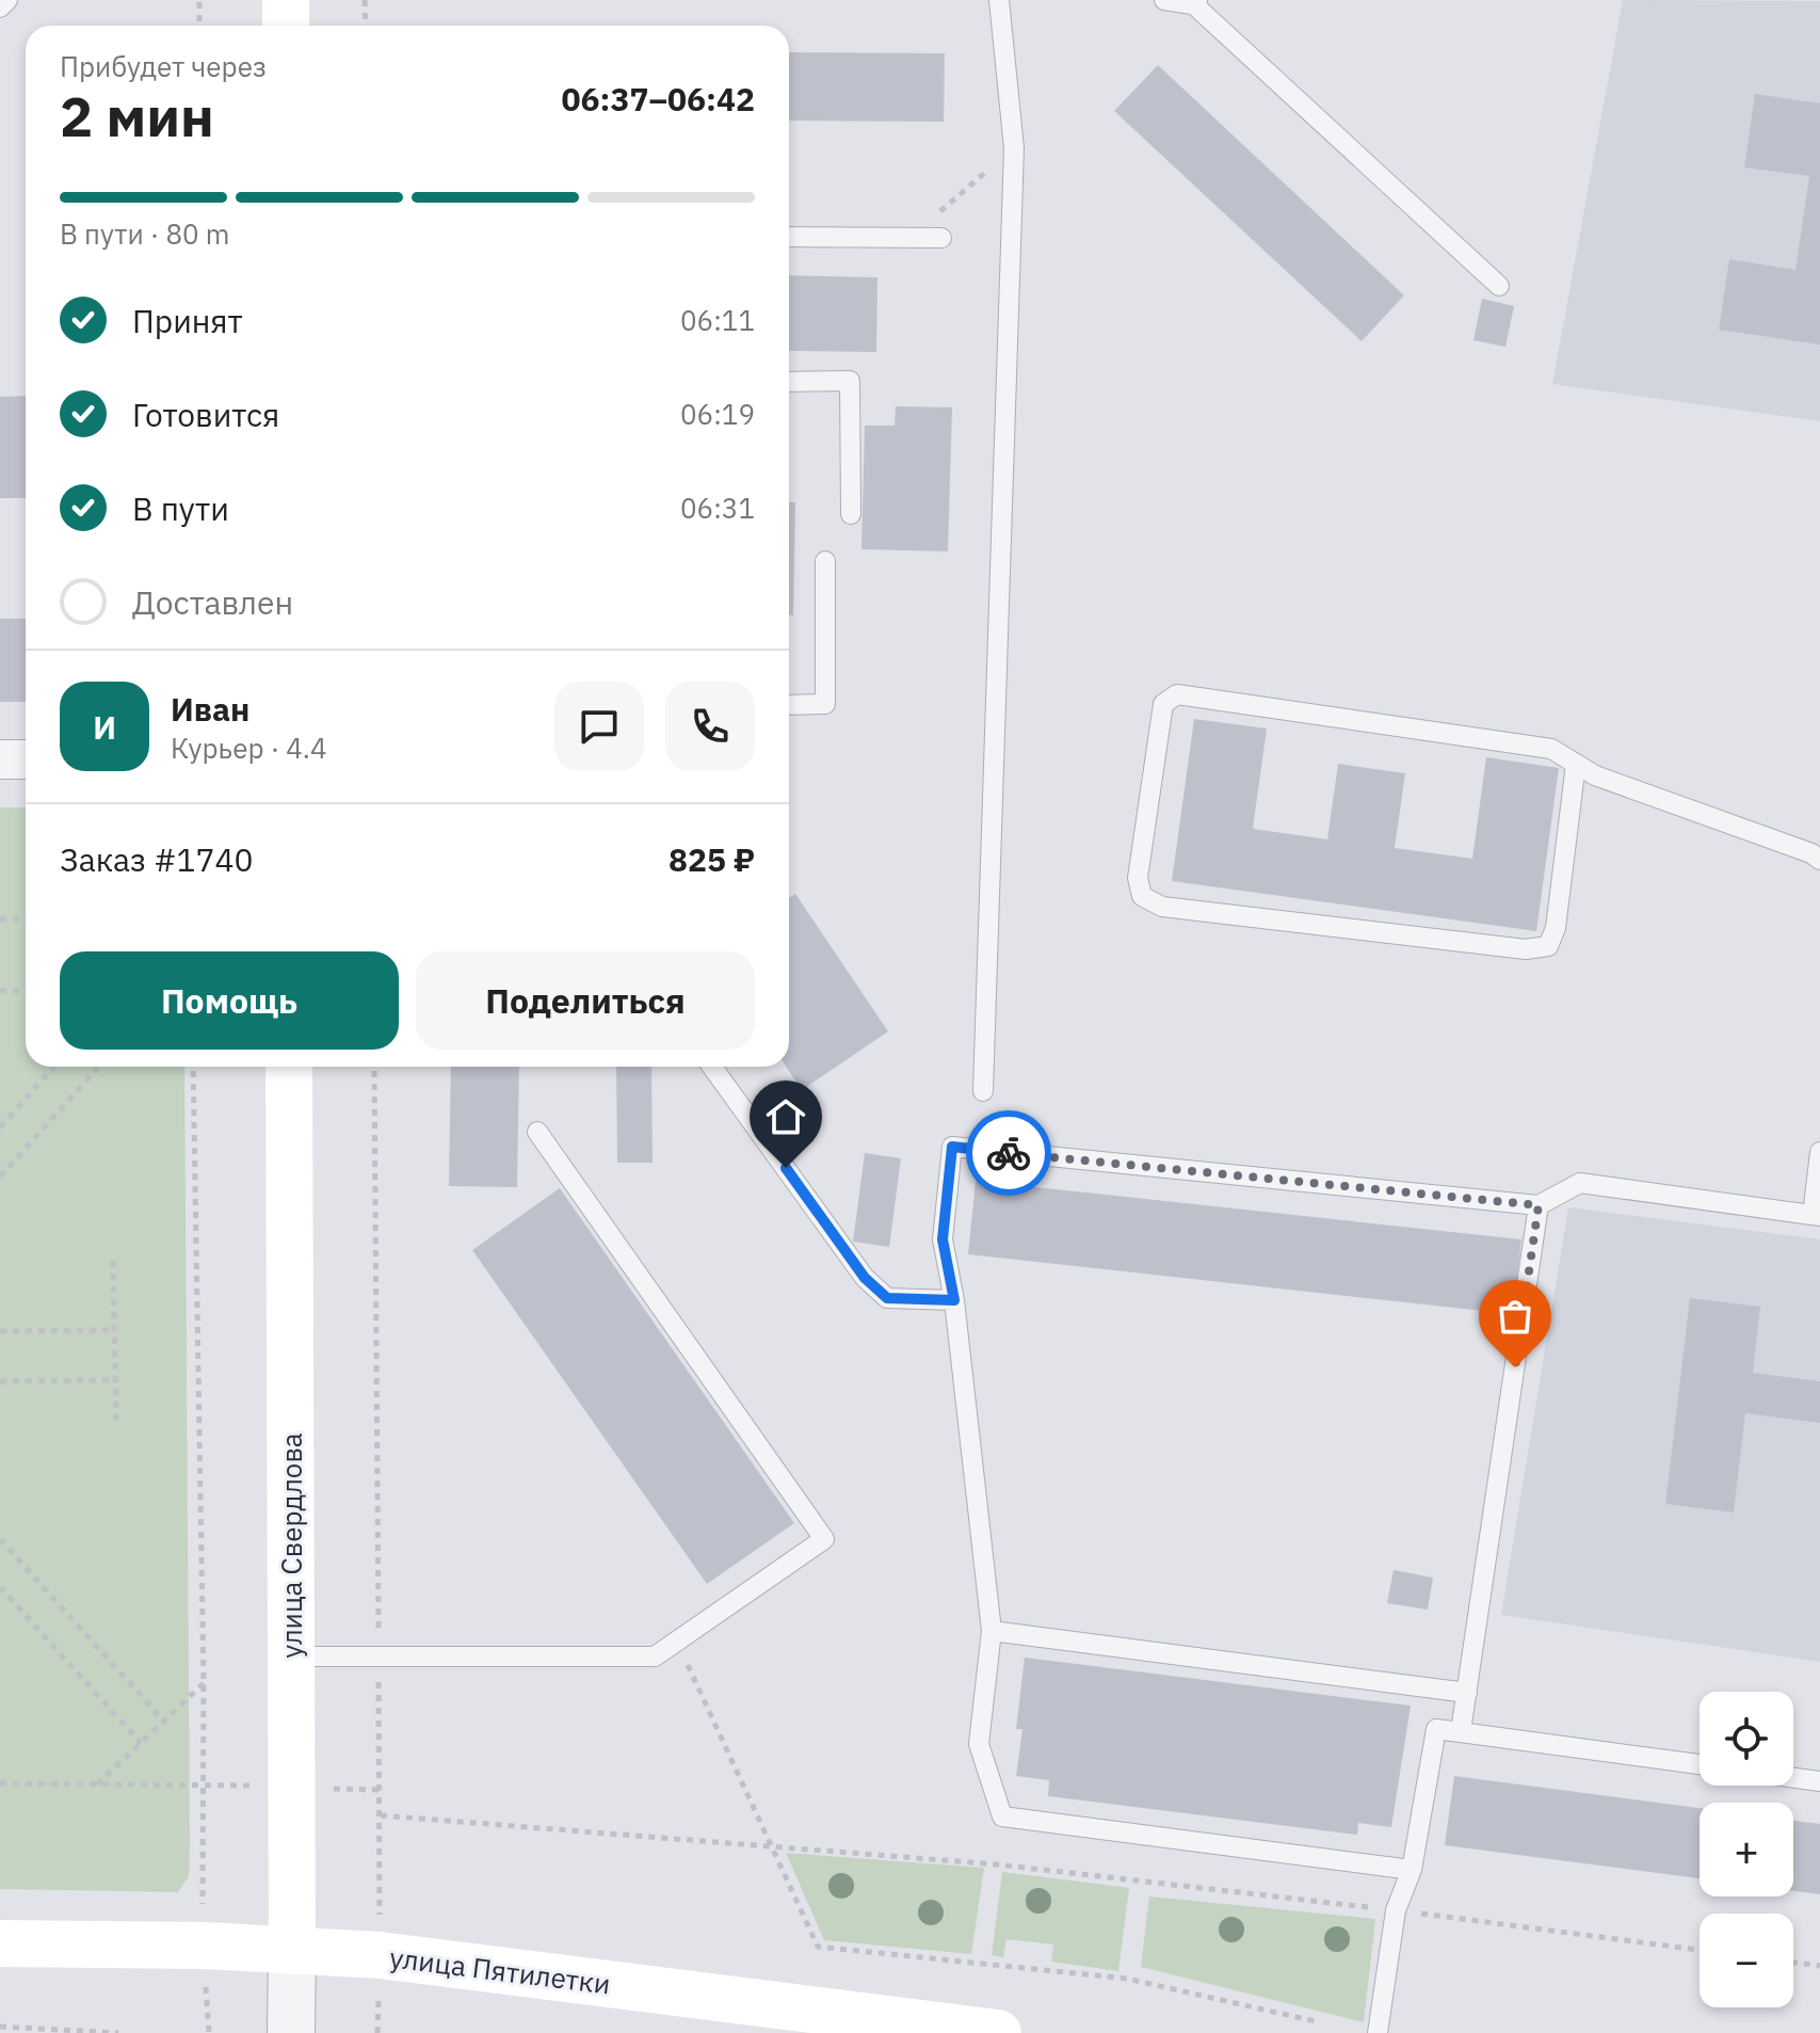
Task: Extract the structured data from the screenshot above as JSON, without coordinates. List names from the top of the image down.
{
  "streets": {
    "main road": ["улица Свердлова", "улица Пятилетки"]
  },
  "crossings": [
    ["улица Свердлова", "улица Пятилетки"]
  ],
  "page": {
    "heading": ["2 мин", "Прибудет через", "06:37–06:42"],
    "panel": [
      "Иван",
      "Курьер · 4.4",
      "Заказ #1740",
      "825 ₽"
    ],
    "bar": "В пути · 80 m",
    "list": [
      ["Принят", "06:11"],
      ["Готовится", "06:19"],
      ["В пути", "06:31"],
      "Доставлен"
    ],
    "round": "И",
    "buttons": ["Помощь", "Поделиться"],
    "map_buttons": ["+", "−"]
  }
}
